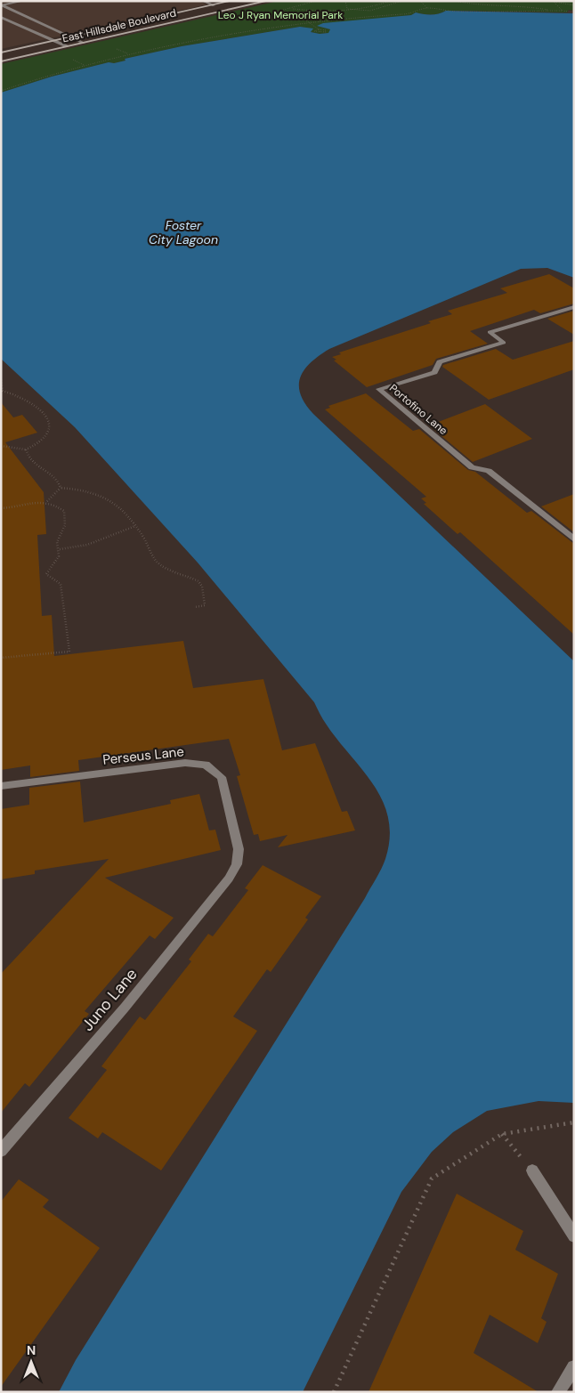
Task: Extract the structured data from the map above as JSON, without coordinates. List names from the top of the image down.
{
  "streets": {
    "main road": ["East Hillsdale Boulevard"],
    "street": ["Portofino Lane", "Perseus Lane", "Juno Lane"]
  },
  "crossings": [
    ["Perseus Lane", "Juno Lane"]
  ],
  "water": ["Foster City Lagoon"],
  "parks": ["Leo J Ryan Memorial Park"],
  "north": "top"
}
